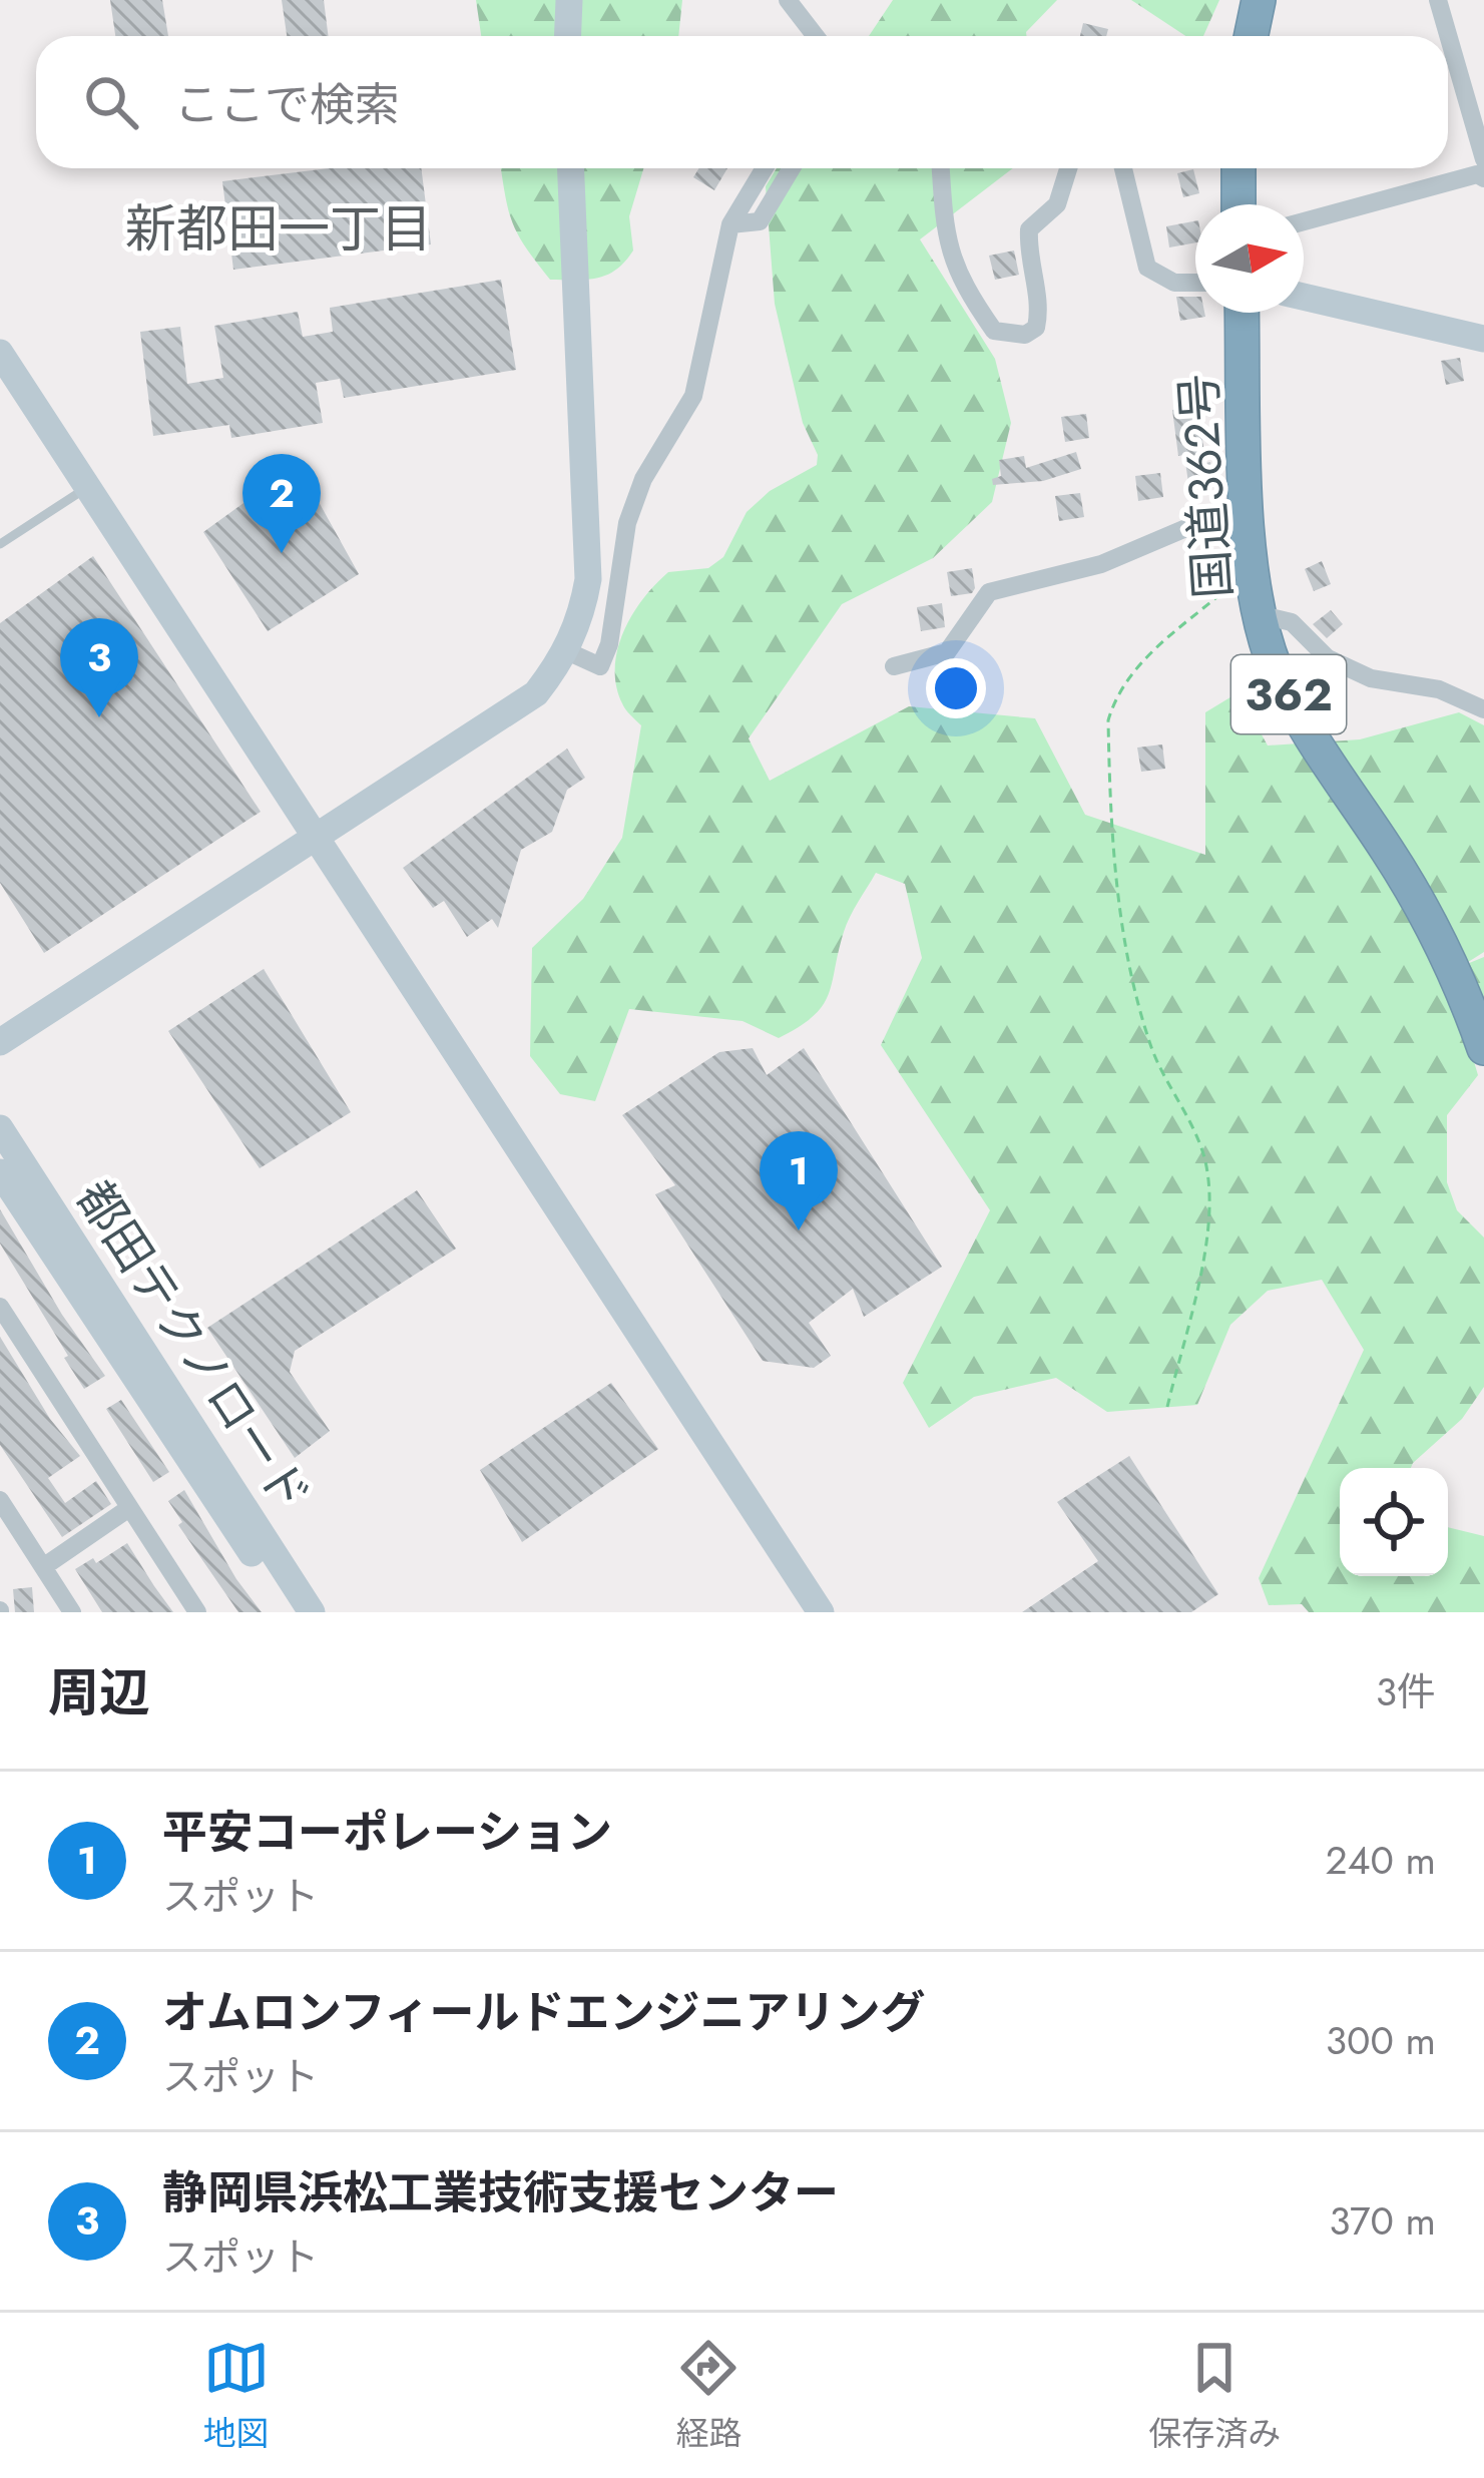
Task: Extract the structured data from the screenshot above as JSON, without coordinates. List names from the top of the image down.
{
  "streets": {
    "highway": ["国道362号", "362"],
    "street": ["都田テクノロード"]
  },
  "districts": ["新都田一丁目"],
  "north": "right",
  "page": {
    "search": "ここで検索",
    "pins": ["2", "3", "1"],
    "heading": ["周辺", "3件"],
    "list": [
      {
        "mark": "1",
        "name": "平安コーポレーション",
        "note": "スポット",
        "value": "240 m"
      },
      {
        "mark": "2",
        "name": "オムロンフィールドエンジニアリング",
        "note": "スポット",
        "value": "300 m"
      },
      {
        "mark": "3",
        "name": "静岡県浜松工業技術支援センター",
        "note": "スポット",
        "value": "370 m"
      }
    ],
    "nav": ["地図", "経路", "保存済み"]
  }
}
